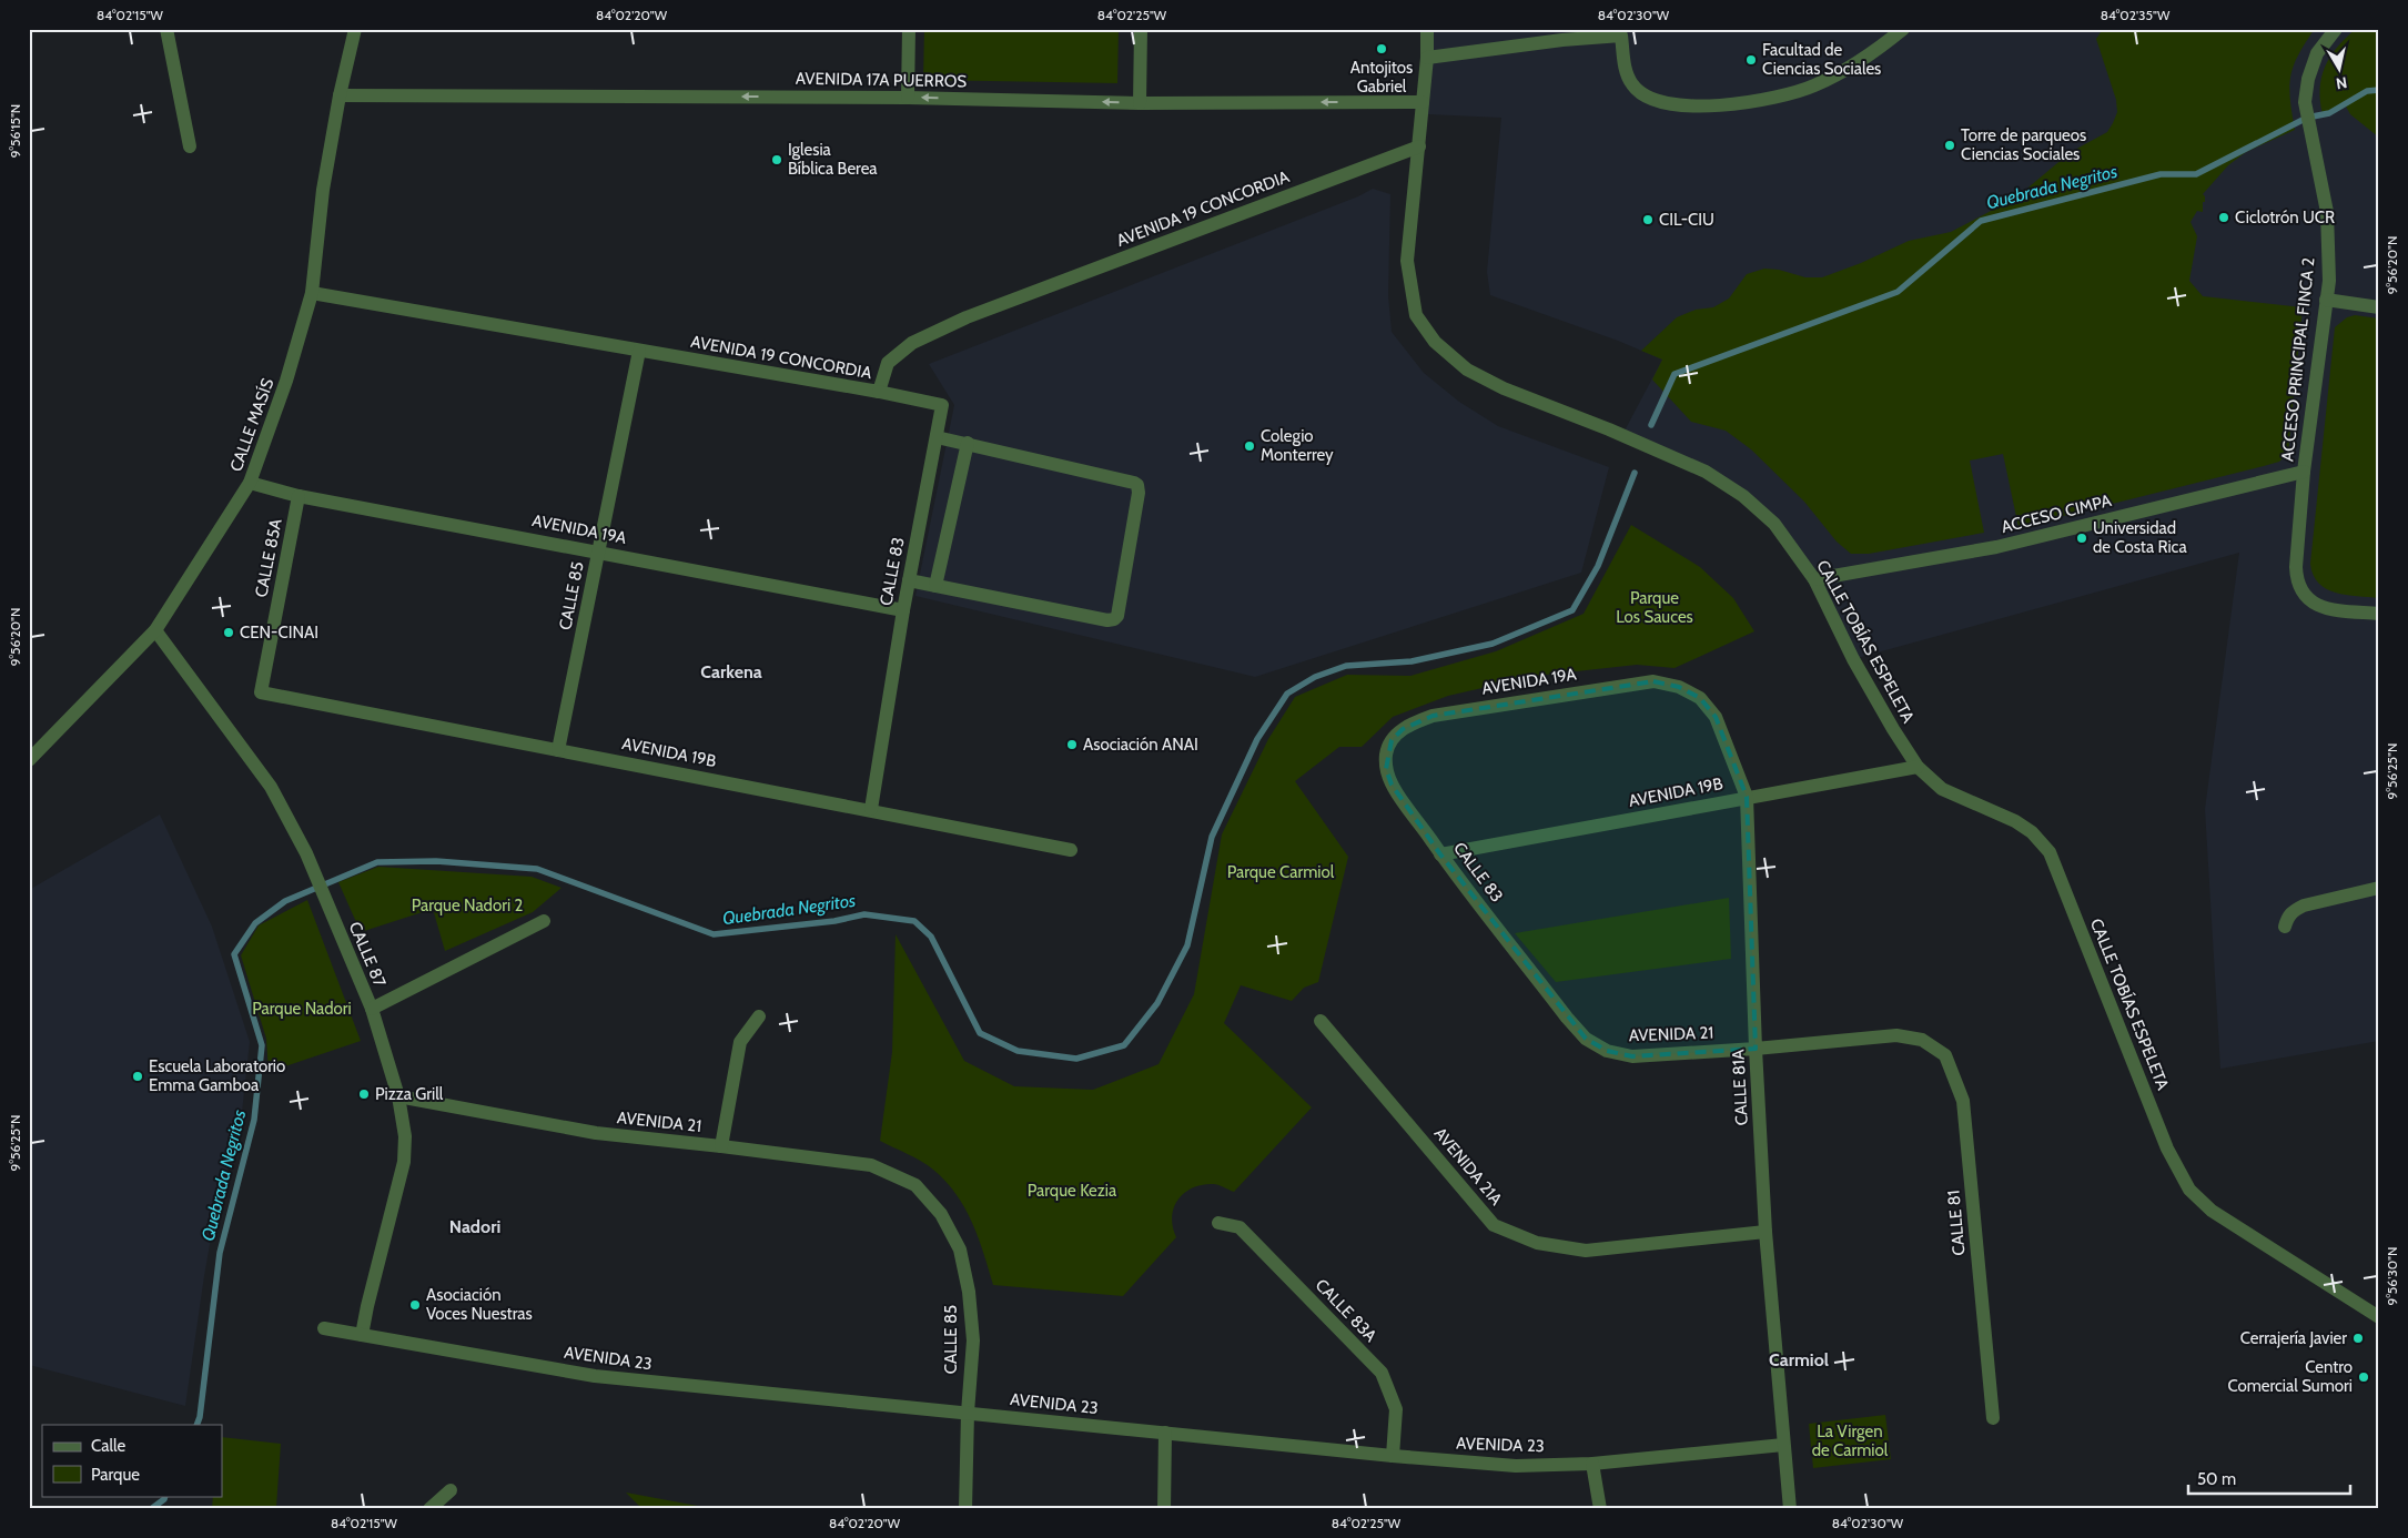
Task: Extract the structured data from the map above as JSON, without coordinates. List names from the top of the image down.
{
  "streets": {
    "street": [
      "AVENIDA 17A PUERROS",
      "AVENIDA 19 CONCORDIA",
      "ACCESO PRINCIPAL FINCA 2",
      "CALLE MASÍS",
      "ACCESO CIMPA",
      "AVENIDA 19A",
      "CALLE 85A",
      "CALLE 83",
      "CALLE 85",
      "CALLE TOBÍAS ESPELETA",
      "AVENIDA 19B",
      "CALLE 87",
      "AVENIDA 21",
      "CALLE 81A",
      "AVENIDA 21A",
      "CALLE 81",
      "CALLE 83A",
      "AVENIDA 23"
    ]
  },
  "crossings": [
    ["AVENIDA 17A PUERROS", "CALLE MASÍS"],
    ["AVENIDA 17A PUERROS", "CALLE TOBÍAS ESPELETA"],
    ["AVENIDA 19 CONCORDIA", "CALLE MASÍS"],
    ["AVENIDA 19 CONCORDIA", "CALLE 83"],
    ["AVENIDA 19 CONCORDIA", "CALLE 85"],
    ["AVENIDA 19 CONCORDIA", "CALLE TOBÍAS ESPELETA"],
    ["ACCESO PRINCIPAL FINCA 2", "ACCESO CIMPA"],
    ["CALLE MASÍS", "AVENIDA 19A"],
    ["CALLE MASÍS", "CALLE 87"],
    ["ACCESO CIMPA", "CALLE TOBÍAS ESPELETA"],
    ["AVENIDA 19A", "CALLE 85A"],
    ["AVENIDA 19A", "CALLE 83"],
    ["AVENIDA 19A", "CALLE 85"],
    ["AVENIDA 19A", "CALLE 81A"],
    ["CALLE 85A", "AVENIDA 19B"],
    ["CALLE 83", "AVENIDA 19B"],
    ["CALLE 83", "AVENIDA 21"],
    ["CALLE 85", "AVENIDA 19B"],
    ["CALLE 85", "AVENIDA 21"],
    ["CALLE 85", "AVENIDA 23"],
    ["CALLE TOBÍAS ESPELETA", "AVENIDA 19B"],
    ["AVENIDA 19B", "CALLE 81A"],
    ["CALLE 87", "AVENIDA 21"],
    ["CALLE 87", "AVENIDA 23"],
    ["AVENIDA 21", "CALLE 81A"],
    ["AVENIDA 21", "CALLE 81"],
    ["CALLE 81A", "AVENIDA 21A"],
    ["CALLE 81A", "AVENIDA 23"],
    ["CALLE 83A", "AVENIDA 23"]
  ],
  "one_way": ["AVENIDA 17A PUERROS"],
  "districts": ["Carkena", "Nadori", "Carmiol"],
  "water": ["Quebrada Negritos"],
  "parks": [
    "Parque Los Sauces",
    "Parque Carmiol",
    "Parque Nadori 2",
    "Parque Nadori",
    "Parque Kezia",
    "La Virgen de Carmiol"
  ],
  "places": [
    "Antojitos Gabriel",
    "Facultad de Ciencias Sociales",
    "Torre de parqueos Ciencias Sociales",
    "Iglesia Bíblica Berea",
    "Ciclotrón UCR",
    "CIL-CIU",
    "Colegio Monterrey",
    "Universidad de Costa Rica",
    "CEN-CINAI",
    "Asociación ANAI",
    "Escuela Laboratorio Emma Gamboa",
    "Pizza Grill",
    "Asociación Voces Nuestras",
    "Cerrajería Javier",
    "Centro Comercial Sumori"
  ],
  "legend": ["Calle", "Parque"],
  "scale_bar": "50 m",
  "north": "bottom",
  "coordinates": [
    "84°02'15\"W",
    "84°02'20\"W",
    "84°02'25\"W",
    "84°02'30\"W",
    "84°02'35\"W",
    "9°56'15\"N",
    "9°56'20\"N",
    "9°56'25\"N",
    "9°56'30\"N"
  ]
}
